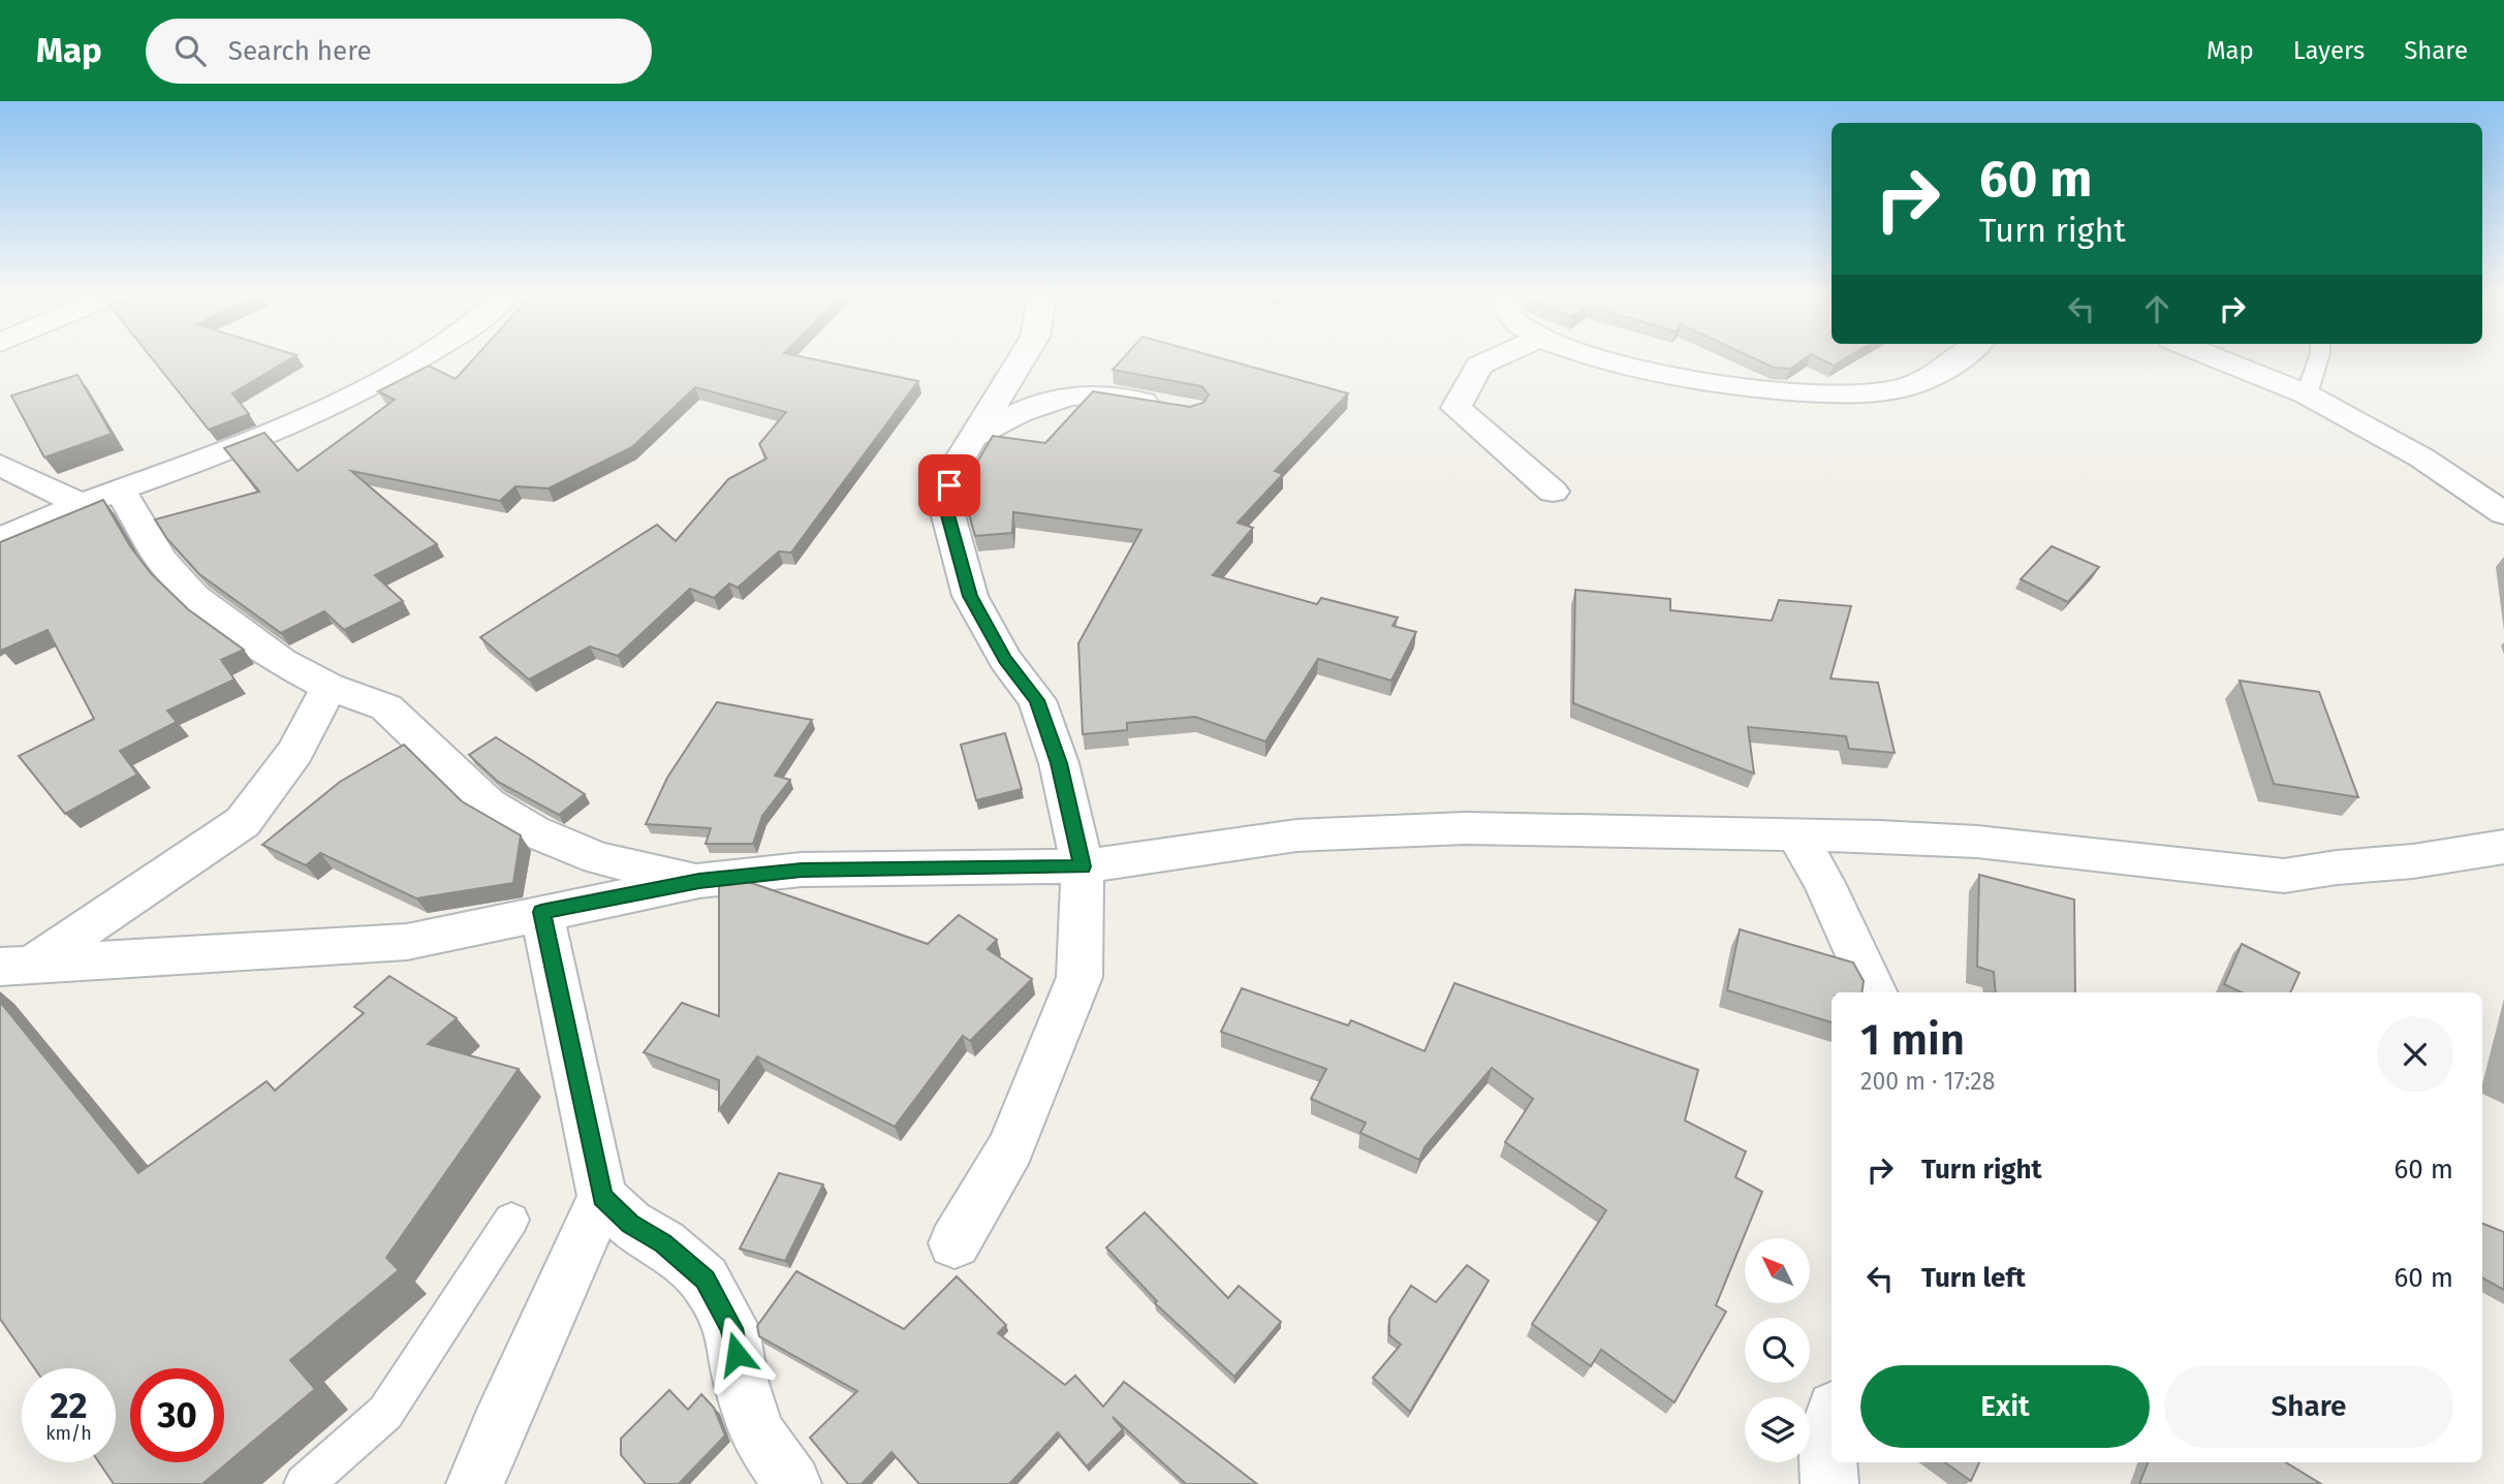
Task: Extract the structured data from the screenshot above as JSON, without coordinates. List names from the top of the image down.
{
  "north": "top left",
  "page": {
    "header": "Map",
    "search": "Search here",
    "nav": ["Map", "Layers", "Share"],
    "turn": ["60 m", "Turn right"],
    "heading": ["1 min", "200 m · 17:28"],
    "list": [
      {
        "name": "Turn right",
        "value": "60 m"
      },
      {
        "name": "Turn left",
        "value": "60 m"
      }
    ],
    "buttons": ["Exit", "Share"],
    "speed": "22 km/h",
    "limit": "30"
  }
}
